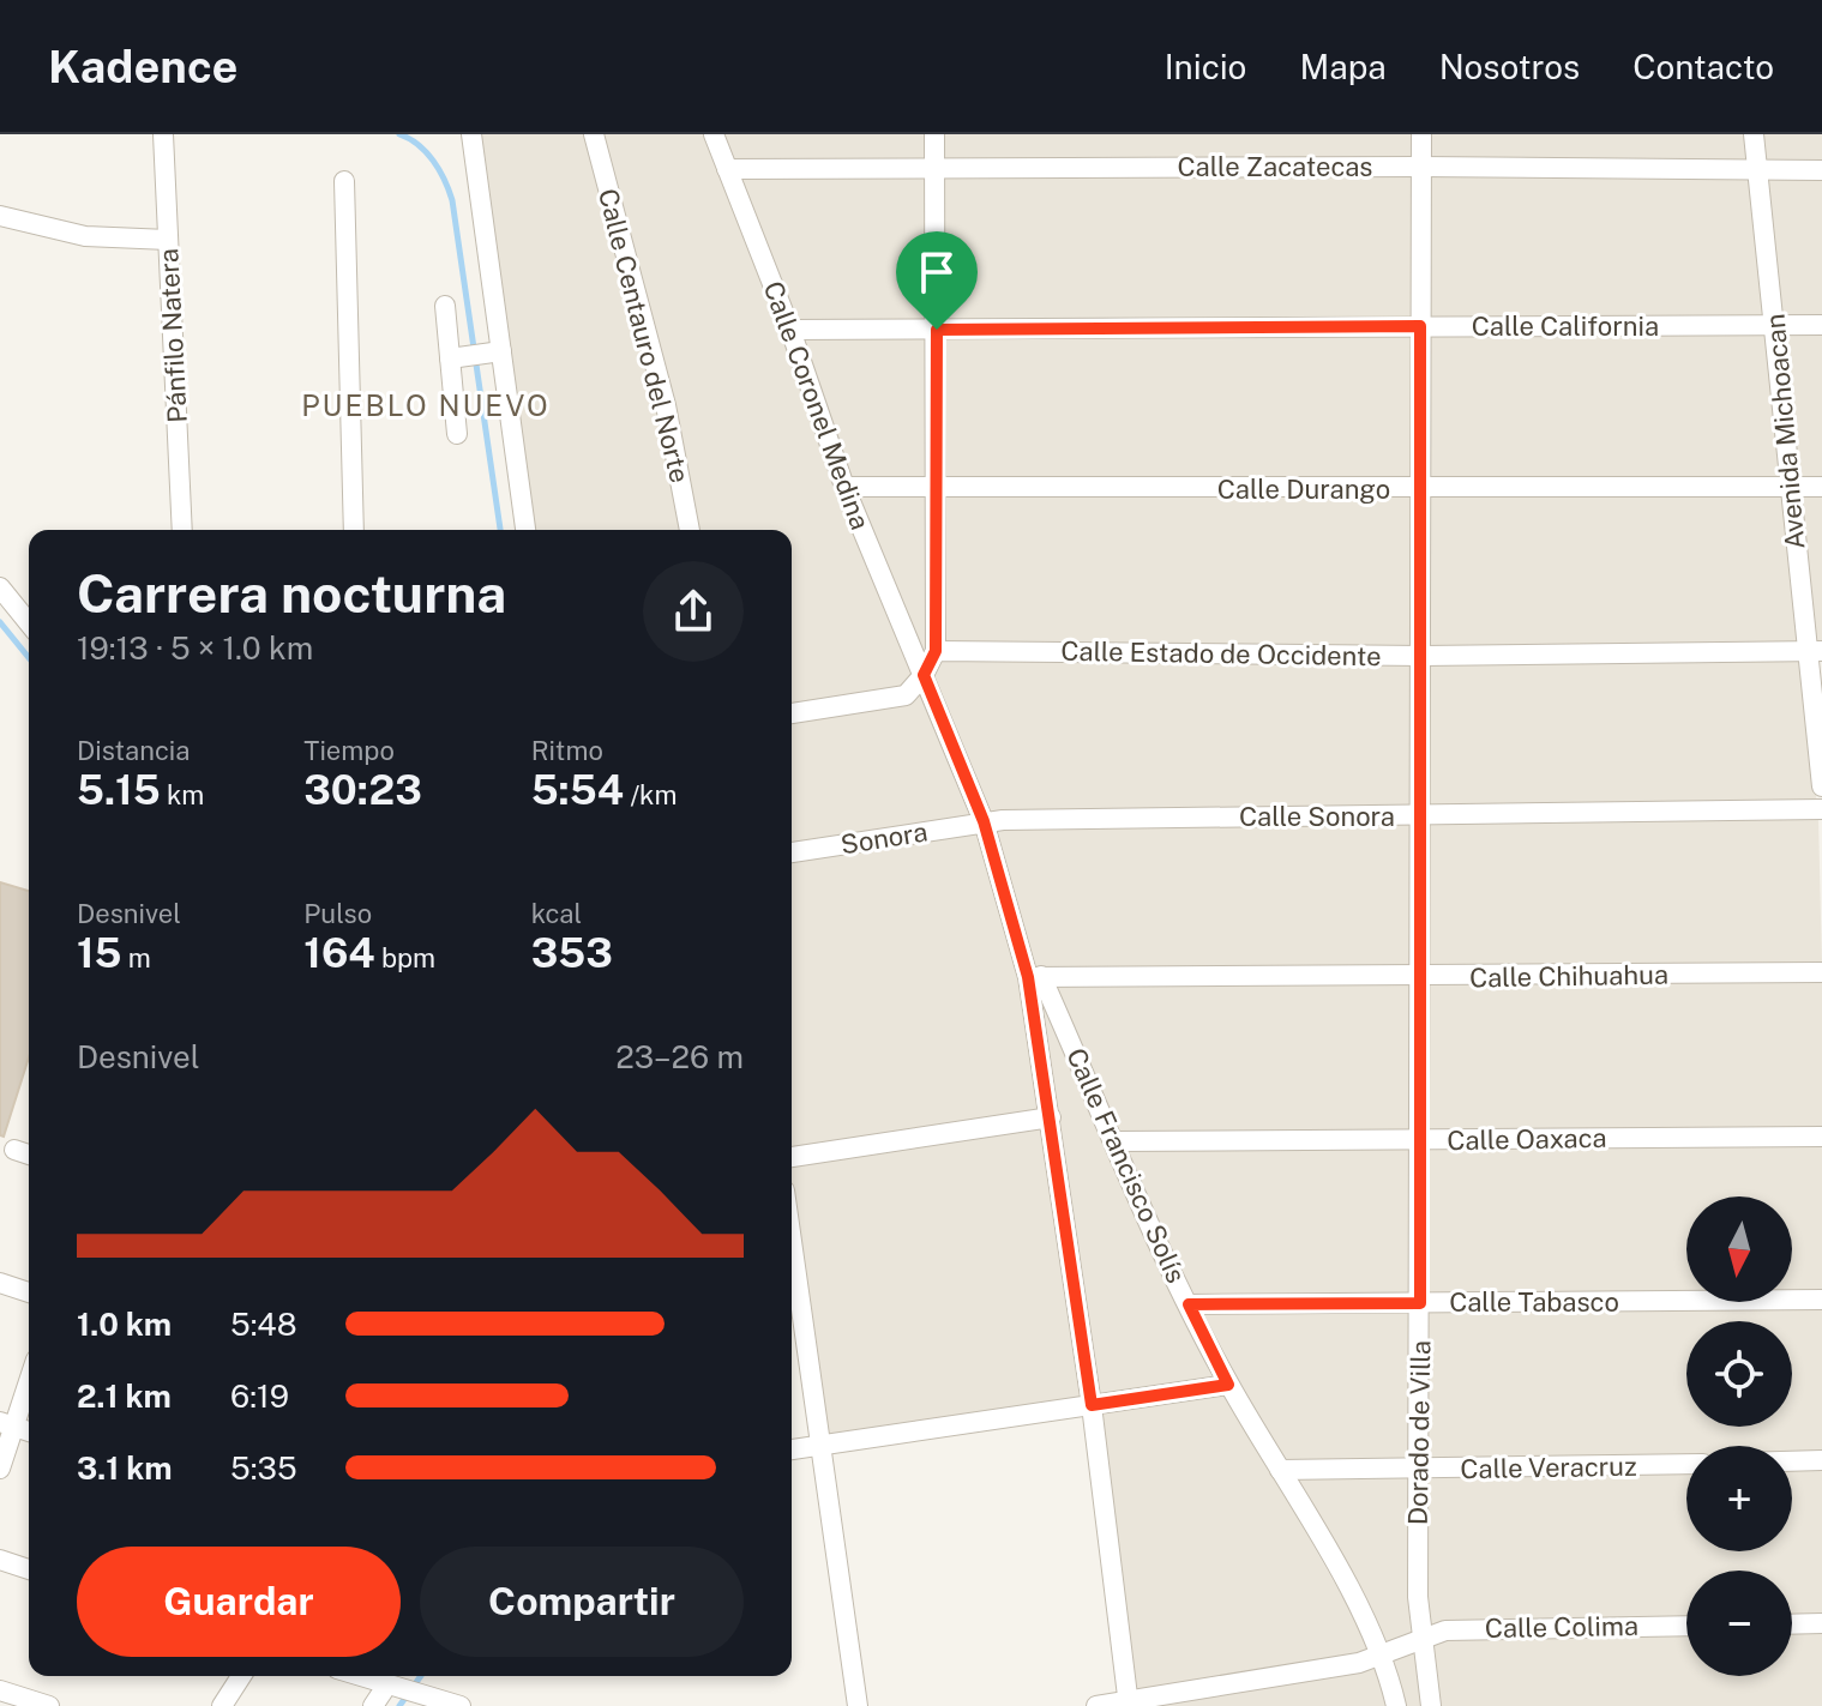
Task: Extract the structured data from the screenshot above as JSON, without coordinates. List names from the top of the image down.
{
  "streets": {
    "street": [
      "Calle Zacatecas",
      "Calle California",
      "Pánfilo Natera",
      "Calle Centauro del Norte",
      "Calle Coronel Medina",
      "Avenida Michoacan",
      "Calle Durango",
      "Calle Estado de Occidente",
      "Calle Sonora",
      "Sonora",
      "Calle Chihuahua",
      "Calle Oaxaca",
      "Calle Francisco Solís",
      "Calle Tabasco",
      "Dorado de Villa",
      "Calle Veracruz",
      "Calle Colima"
    ]
  },
  "crossings": [
    ["Calle Zacatecas", "Calle Coronel Medina"],
    ["Calle Zacatecas", "Avenida Michoacan"],
    ["Calle Zacatecas", "Dorado de Villa"],
    ["Calle California", "Calle Coronel Medina"],
    ["Calle California", "Avenida Michoacan"],
    ["Calle California", "Dorado de Villa"],
    ["Calle Coronel Medina", "Calle Durango"],
    ["Calle Coronel Medina", "Calle Sonora"],
    ["Calle Coronel Medina", "Sonora"],
    ["Calle Coronel Medina", "Calle Chihuahua"],
    ["Calle Coronel Medina", "Calle Francisco Solís"],
    ["Avenida Michoacan", "Calle Durango"],
    ["Avenida Michoacan", "Calle Estado de Occidente"],
    ["Calle Durango", "Dorado de Villa"],
    ["Calle Estado de Occidente", "Dorado de Villa"],
    ["Calle Sonora", "Sonora"],
    ["Calle Sonora", "Dorado de Villa"],
    ["Calle Chihuahua", "Calle Francisco Solís"],
    ["Calle Chihuahua", "Dorado de Villa"],
    ["Calle Oaxaca", "Calle Francisco Solís"],
    ["Calle Oaxaca", "Dorado de Villa"],
    ["Calle Francisco Solís", "Calle Tabasco"],
    ["Calle Francisco Solís", "Calle Veracruz"],
    ["Calle Francisco Solís", "Calle Colima"],
    ["Calle Tabasco", "Dorado de Villa"],
    ["Dorado de Villa", "Calle Veracruz"],
    ["Dorado de Villa", "Calle Colima"]
  ],
  "districts": ["PUEBLO NUEVO"],
  "north": "bottom",
  "page": {
    "header": "Kadence",
    "nav": [
      "Inicio",
      "Mapa",
      "Nosotros",
      "Contacto"
    ],
    "heading": ["Carrera nocturna", "19:13 · 5 × 1.0 km"],
    "stats": [
      ["Distancia", "5.15 km"],
      ["Tiempo", "30:23"],
      ["Ritmo", "5:54 /km"],
      ["Desnivel", "15 m"],
      ["Pulso", "164 bpm"],
      ["kcal", "353"]
    ],
    "chart": ["Desnivel", "23–26 m"],
    "map_buttons": ["+", "−"],
    "list": [
      {
        "name": "1.0 km",
        "note": "5:48"
      },
      {
        "name": "2.1 km",
        "note": "6:19"
      },
      {
        "name": "3.1 km",
        "note": "5:35"
      }
    ],
    "buttons": ["Guardar", "Compartir"]
  }
}
